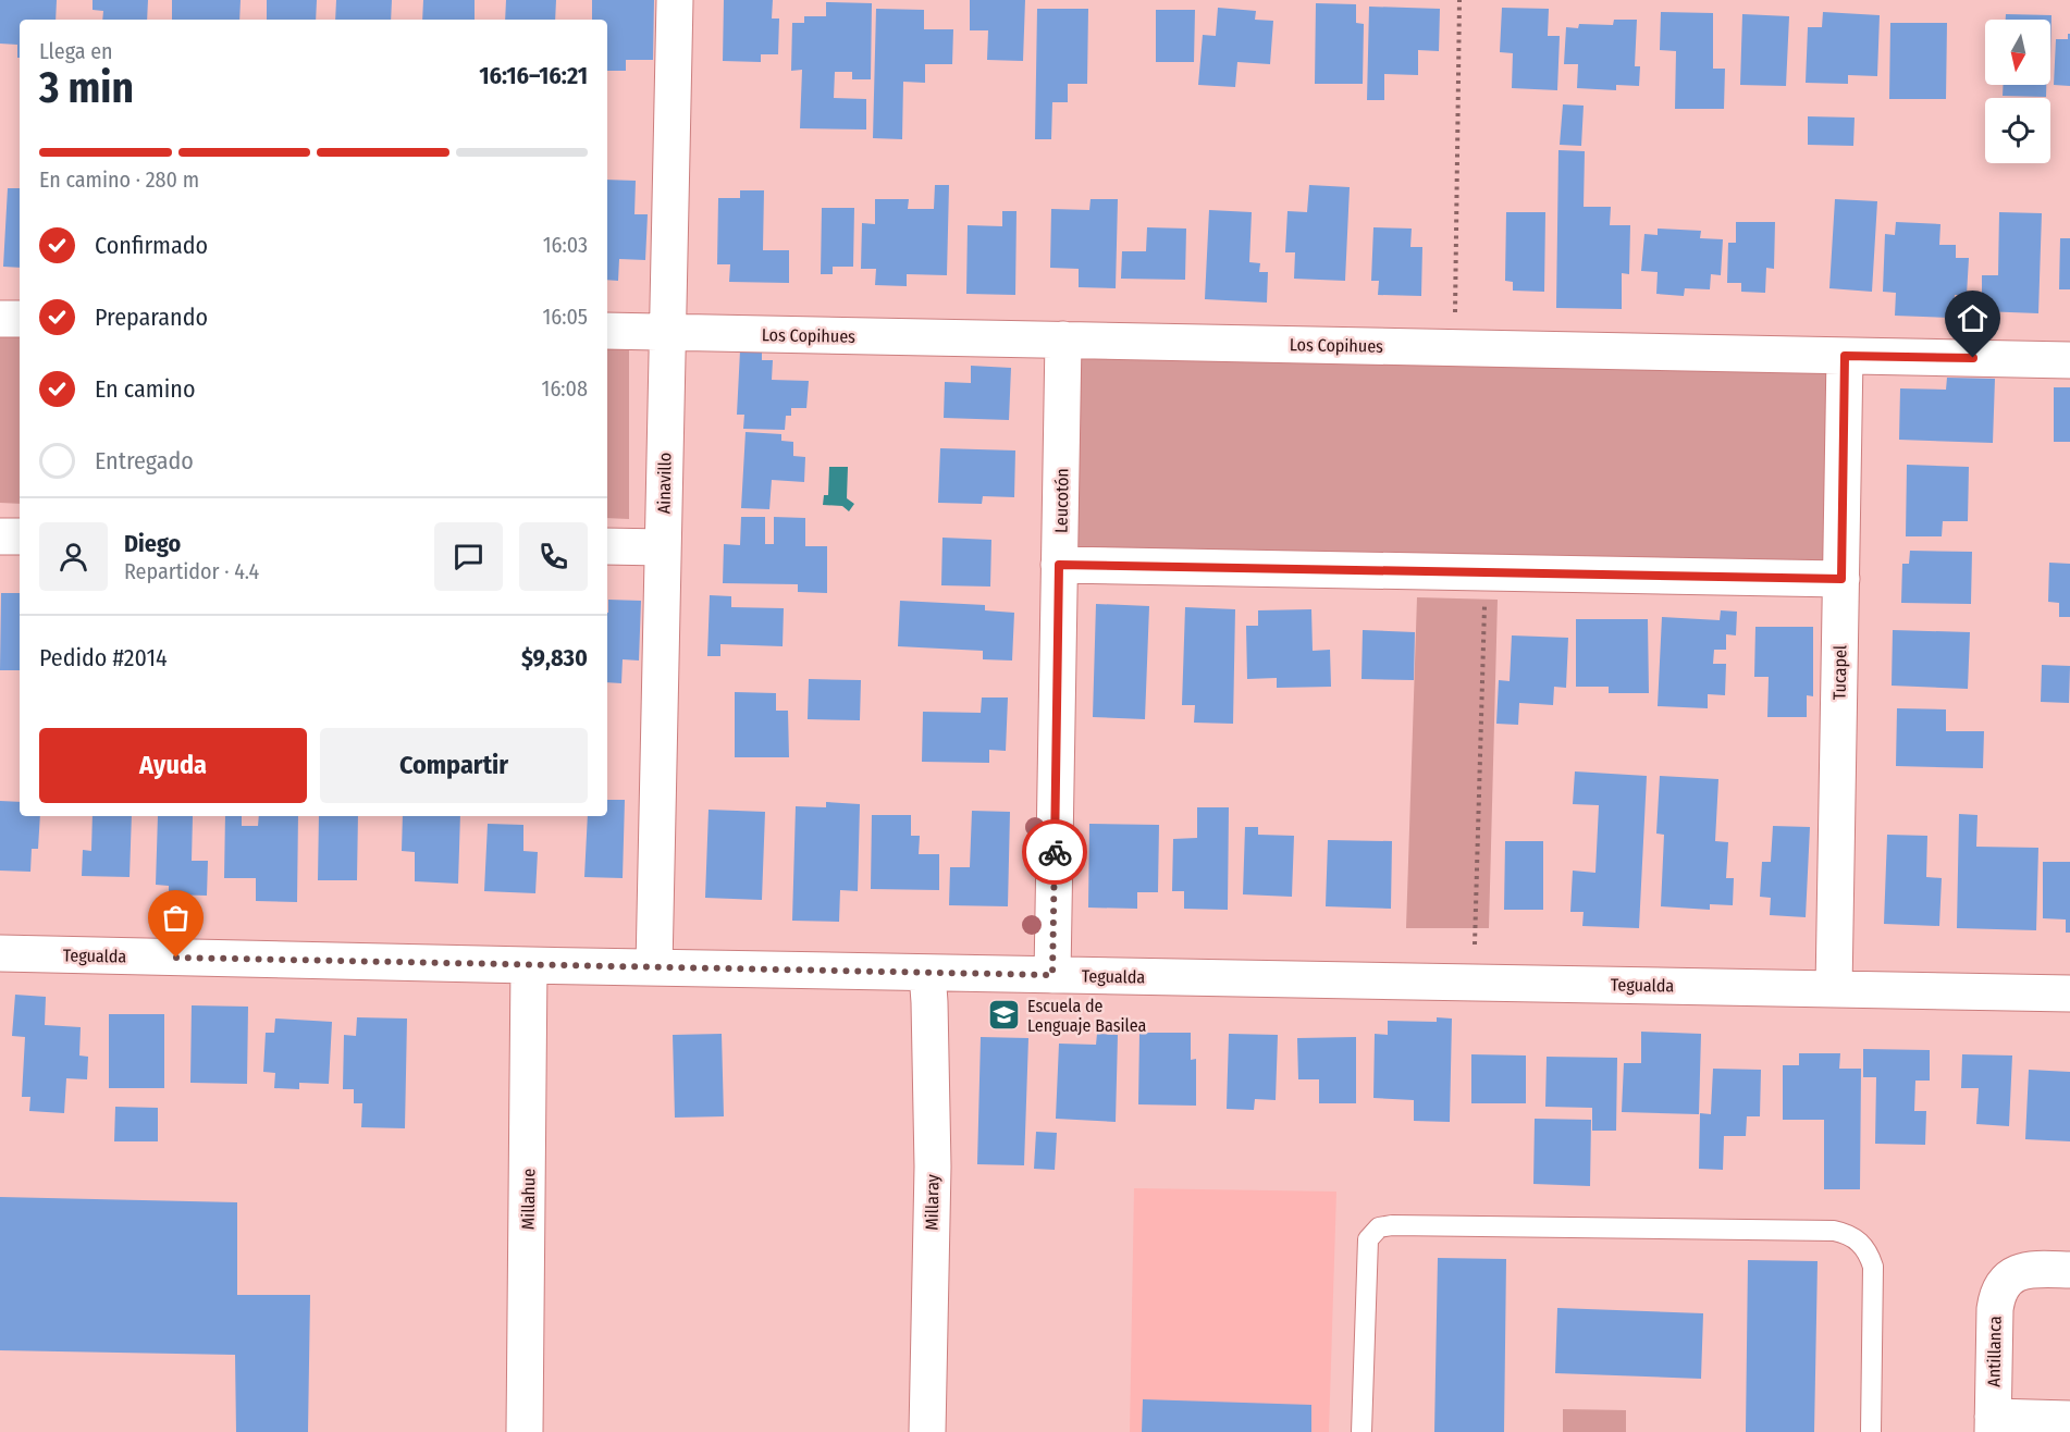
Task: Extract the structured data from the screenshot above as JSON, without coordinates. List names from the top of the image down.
{
  "streets": {
    "street": [
      "Los Copihues",
      "Ainavillo",
      "Leucotón",
      "Tucapel",
      "Tegualda",
      "Millahue",
      "Millaray",
      "Antillanca"
    ]
  },
  "crossings": [
    ["Los Copihues", "Ainavillo"],
    ["Los Copihues", "Leucotón"],
    ["Los Copihues", "Tucapel"],
    ["Ainavillo", "Tegualda"],
    ["Leucotón", "Tegualda"],
    ["Tucapel", "Tegualda"],
    ["Tegualda", "Millahue"],
    ["Tegualda", "Millaray"]
  ],
  "places": {
    "school or university": ["Escuela de Lenguaje Basilea"]
  },
  "north": "bottom",
  "page": {
    "heading": ["3 min", "Llega en", "16:16–16:21"],
    "panel": [
      "Diego",
      "Repartidor · 4.4",
      "Pedido #2014",
      "$9,830"
    ],
    "bar": "En camino · 280 m",
    "list": [
      ["Confirmado", "16:03"],
      ["Preparando", "16:05"],
      ["En camino", "16:08"],
      "Entregado"
    ],
    "buttons": ["Ayuda", "Compartir"]
  }
}
